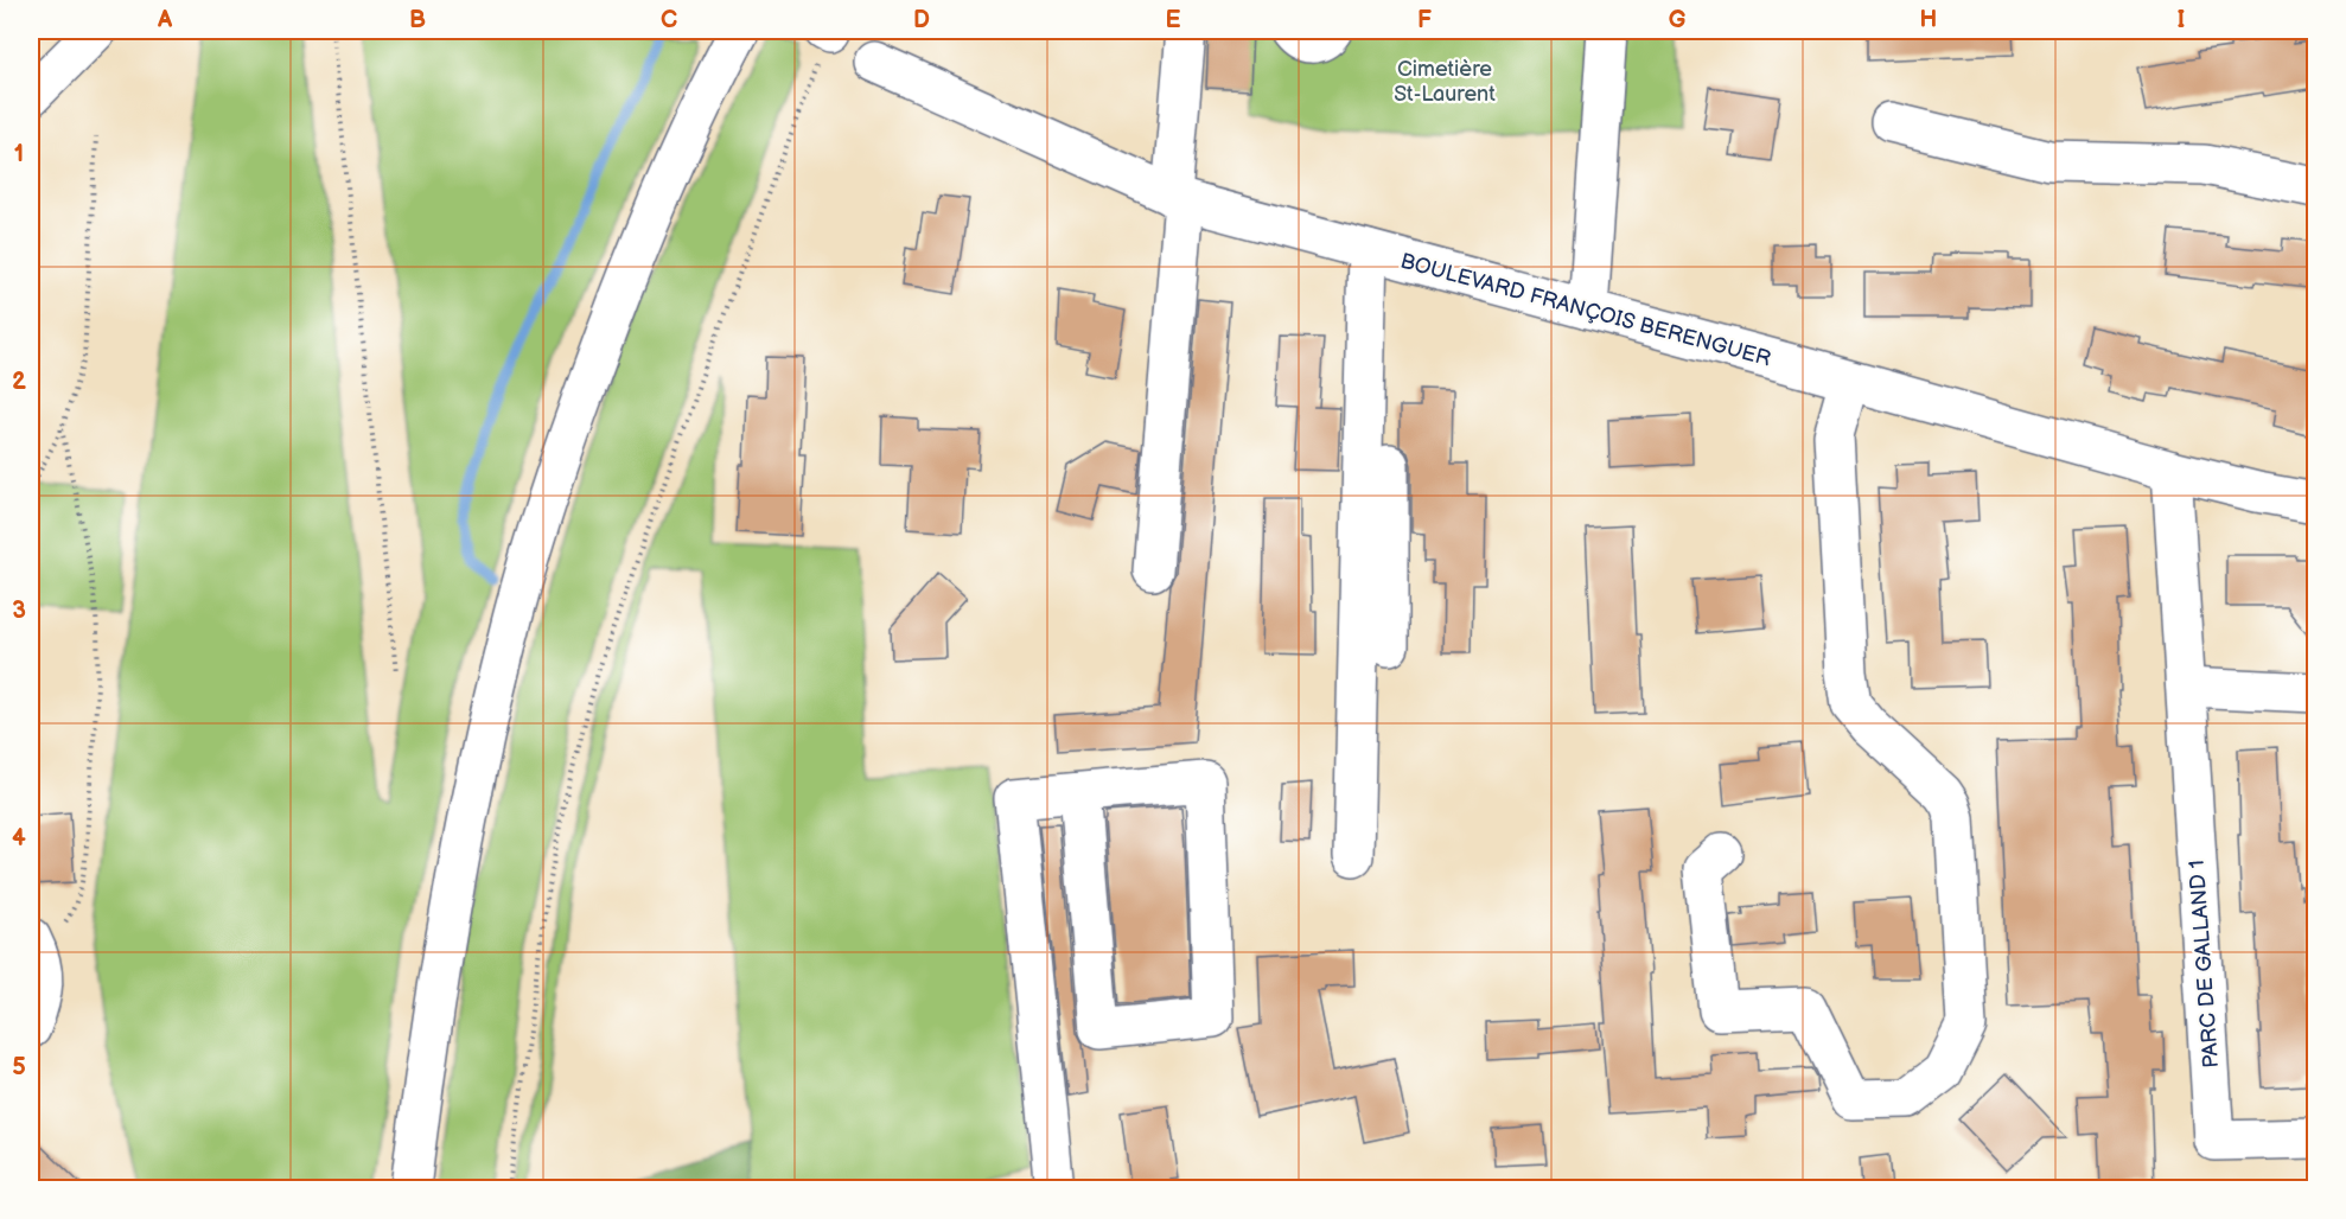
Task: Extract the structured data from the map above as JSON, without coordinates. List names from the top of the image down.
{
  "streets": {
    "street": ["BOULEVARD FRANÇOIS BERENGUER", "PARC DE GALLAND 1"]
  },
  "crossings": [
    ["BOULEVARD FRANÇOIS BERENGUER", "PARC DE GALLAND 1"]
  ],
  "parks": ["Cimetière St-Laurent"],
  "grid": {
    "columns": [
      "A",
      "B",
      "C",
      "D",
      "E",
      "F",
      "G",
      "H",
      "I"
    ],
    "rows": [
      "1",
      "2",
      "3",
      "4",
      "5"
    ]
  }
}
